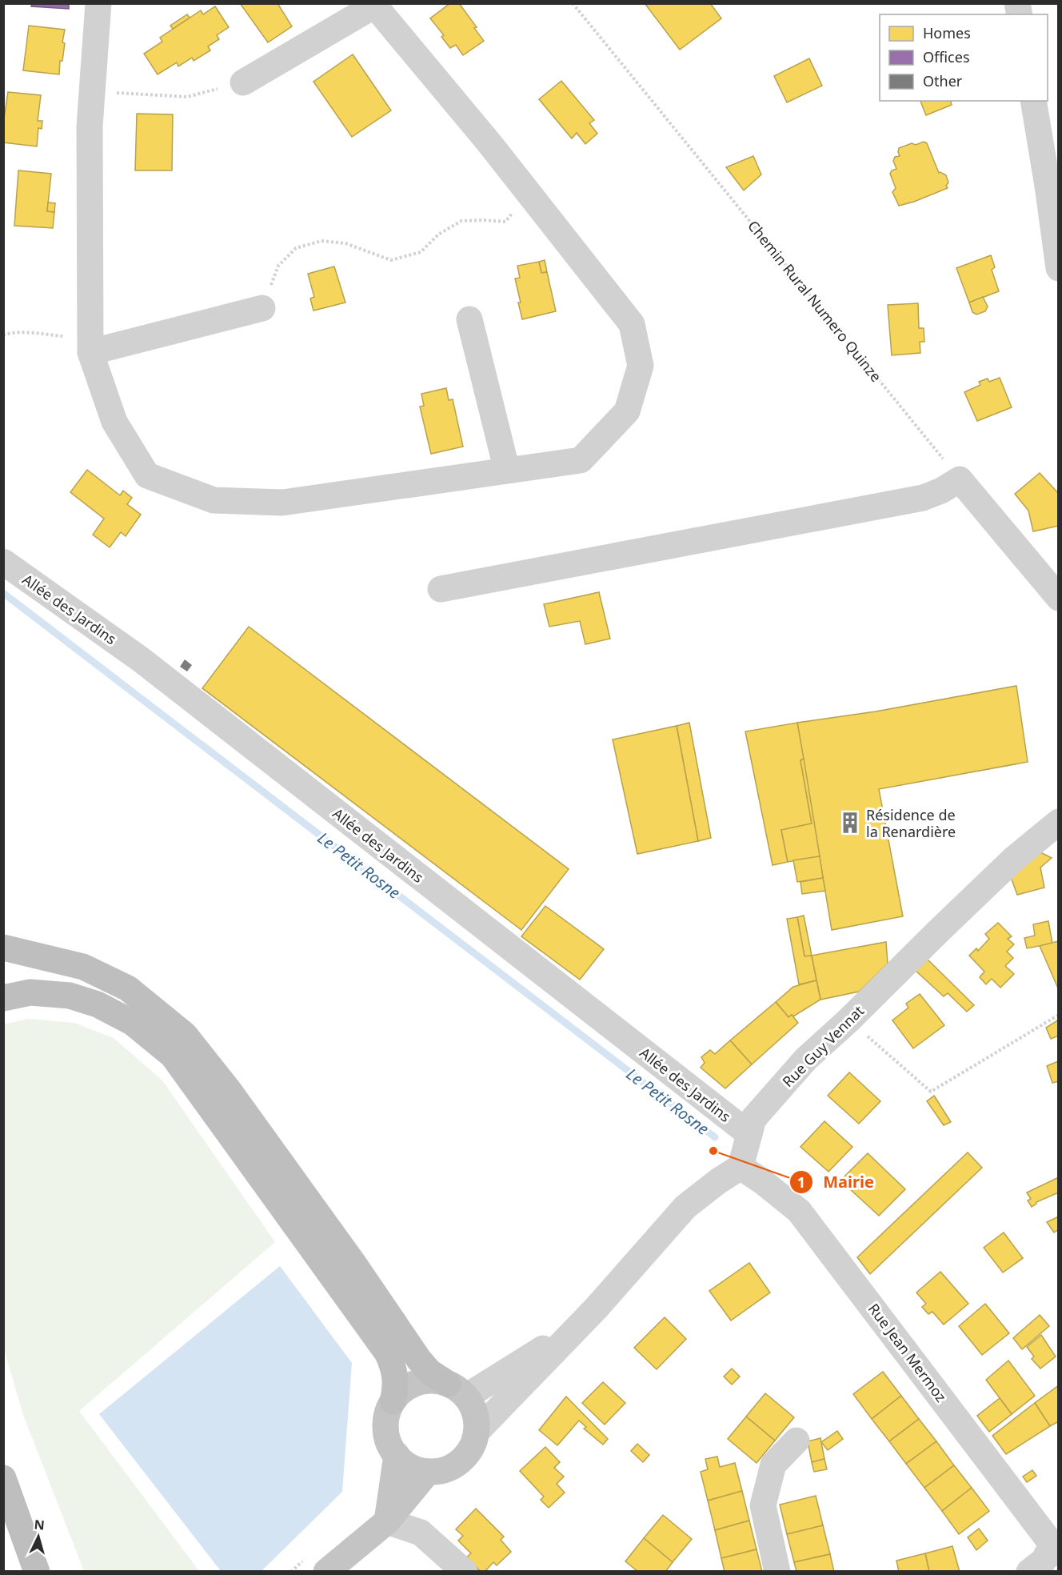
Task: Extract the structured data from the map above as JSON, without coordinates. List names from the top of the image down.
{
  "streets": {
    "street": ["Allée des Jardins", "Rue Guy Vennat", "Rue Jean Mermoz"],
    "path": ["Chemin Rural Numero Quinze"]
  },
  "crossings": [
    ["Allée des Jardins", "Rue Guy Vennat"],
    ["Rue Guy Vennat", "Rue Jean Mermoz"]
  ],
  "water": ["Le Petit Rosne"],
  "places": {
    "building": ["Résidence de la Renardière"],
    "other": ["Mairie"]
  },
  "legend": ["Homes", "Offices", "Other"],
  "north": "top"
}
